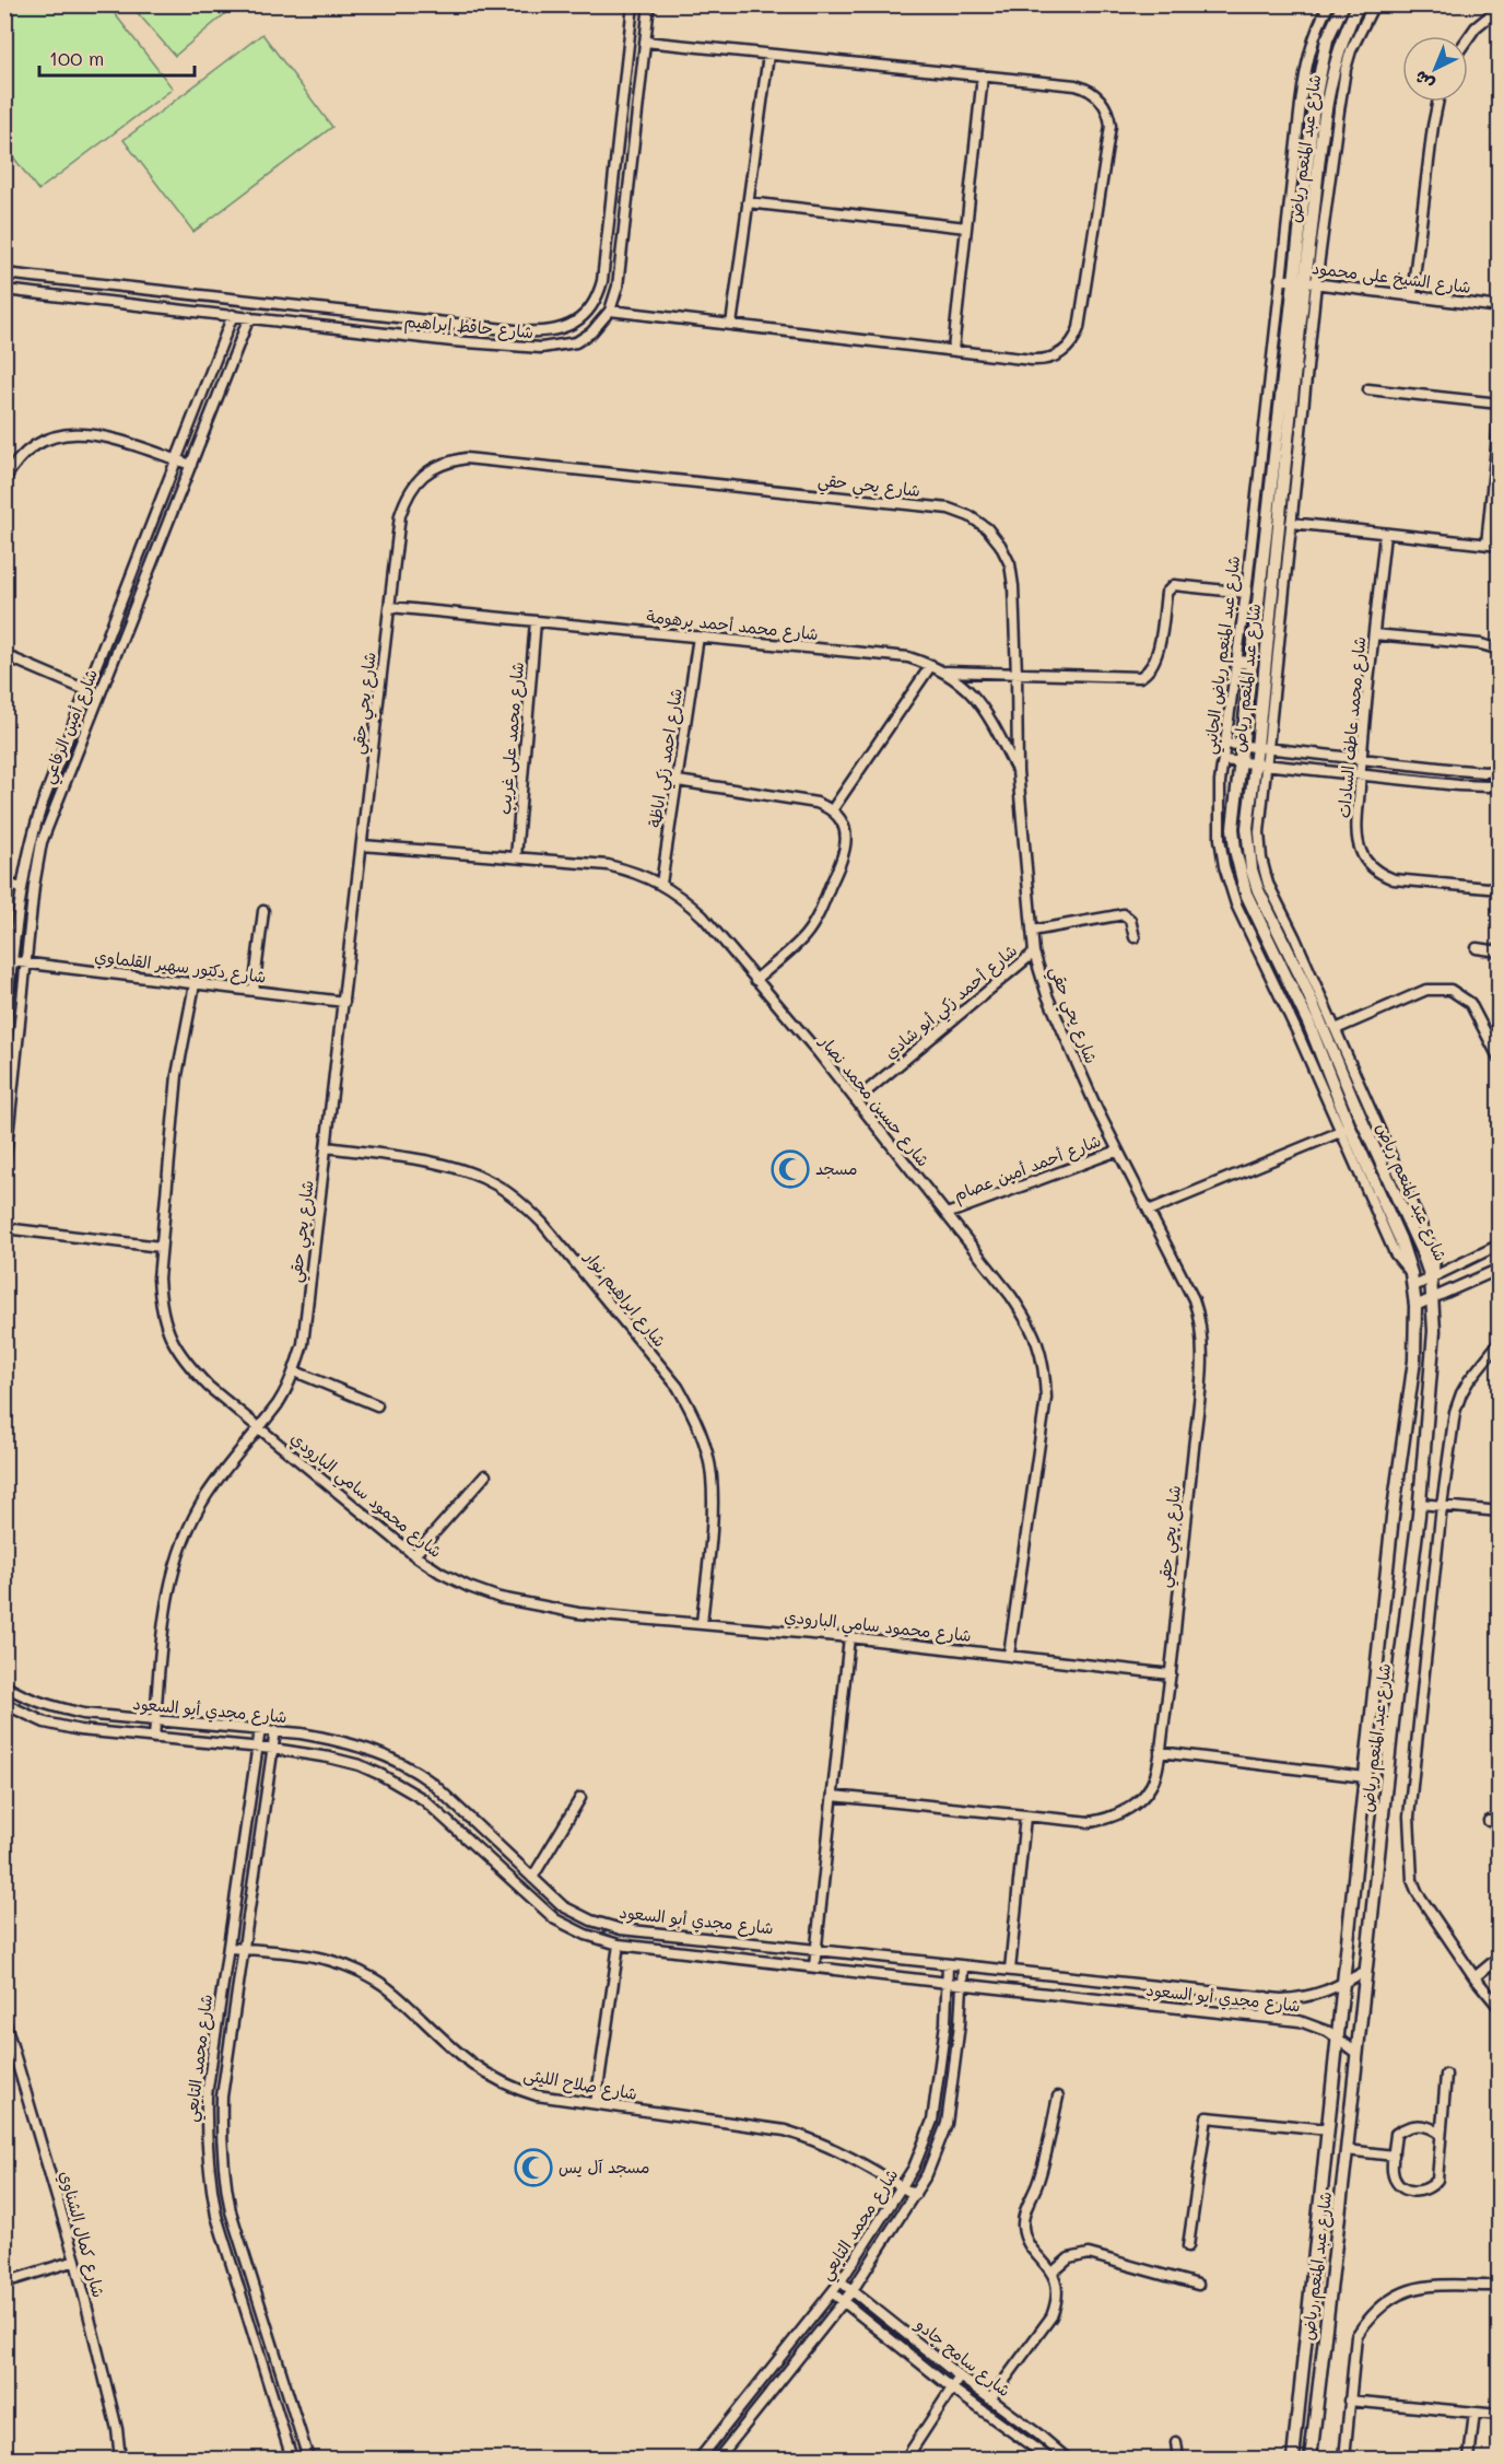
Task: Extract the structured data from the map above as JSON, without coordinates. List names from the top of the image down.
{
  "streets": {
    "street": [
      "شارع عبد المنعم رياض",
      "شارع الشيخ على محمود",
      "شارع حافظ إبراهيم",
      "شارع يحي حقي",
      "شارع محمد أحمد برهومة",
      "شارع عبد المنعم رياض الجانبي",
      "شارع أمين الرفاعي",
      "شارع محمد عاطف السادات",
      "شارع محمد على غريب",
      "شارع احمد زكي اباظة",
      "شارع دكتور سهير القلماوي",
      "شارع أحمد زكي أبو شادي",
      "شارع حسين محمد نصار",
      "شارع أحمد أمين عصام",
      "شارع ابراهيم نوار",
      "شارع محمود سامي البارودي",
      "شارع مجدي أبو السعود",
      "شارع محمد التابعي",
      "شارع صلاح الليثى",
      "شارع كمال الشناوي",
      "شارع سامح جادو"
    ]
  },
  "crossings": [
    ["شارع عبد المنعم رياض", "شارع الشيخ على محمود"],
    ["شارع عبد المنعم رياض", "شارع عبد المنعم رياض الجانبي"],
    ["شارع عبد المنعم رياض", "شارع مجدي أبو السعود"],
    ["شارع الشيخ على محمود", "شارع عبد المنعم رياض الجانبي"],
    ["شارع حافظ إبراهيم", "شارع أمين الرفاعي"],
    ["شارع يحي حقي", "شارع محمد أحمد برهومة"],
    ["شارع يحي حقي", "شارع دكتور سهير القلماوي"],
    ["شارع يحي حقي", "شارع أحمد زكي أبو شادي"],
    ["شارع يحي حقي", "شارع حسين محمد نصار"],
    ["شارع يحي حقي", "شارع أحمد أمين عصام"],
    ["شارع يحي حقي", "شارع ابراهيم نوار"],
    ["شارع يحي حقي", "شارع محمود سامي البارودي"],
    ["شارع يحي حقي", "شارع مجدي أبو السعود"],
    ["شارع محمد أحمد برهومة", "شارع محمد على غريب"],
    ["شارع محمد أحمد برهومة", "شارع احمد زكي اباظة"],
    ["شارع أمين الرفاعي", "شارع دكتور سهير القلماوي"],
    ["شارع محمد على غريب", "شارع حسين محمد نصار"],
    ["شارع احمد زكي اباظة", "شارع حسين محمد نصار"],
    ["شارع دكتور سهير القلماوي", "شارع محمود سامي البارودي"],
    ["شارع أحمد زكي أبو شادي", "شارع حسين محمد نصار"],
    ["شارع حسين محمد نصار", "شارع أحمد أمين عصام"],
    ["شارع حسين محمد نصار", "شارع محمود سامي البارودي"],
    ["شارع ابراهيم نوار", "شارع محمود سامي البارودي"],
    ["شارع مجدي أبو السعود", "شارع محمد التابعي"],
    ["شارع محمد التابعي", "شارع صلاح الليثى"],
    ["شارع محمد التابعي", "شارع سامح جادو"]
  ],
  "places": {
    "mosque": ["مسجد", "مسجد آل يس"]
  },
  "scale_bar": "100 m",
  "north": "bottom left"
}
